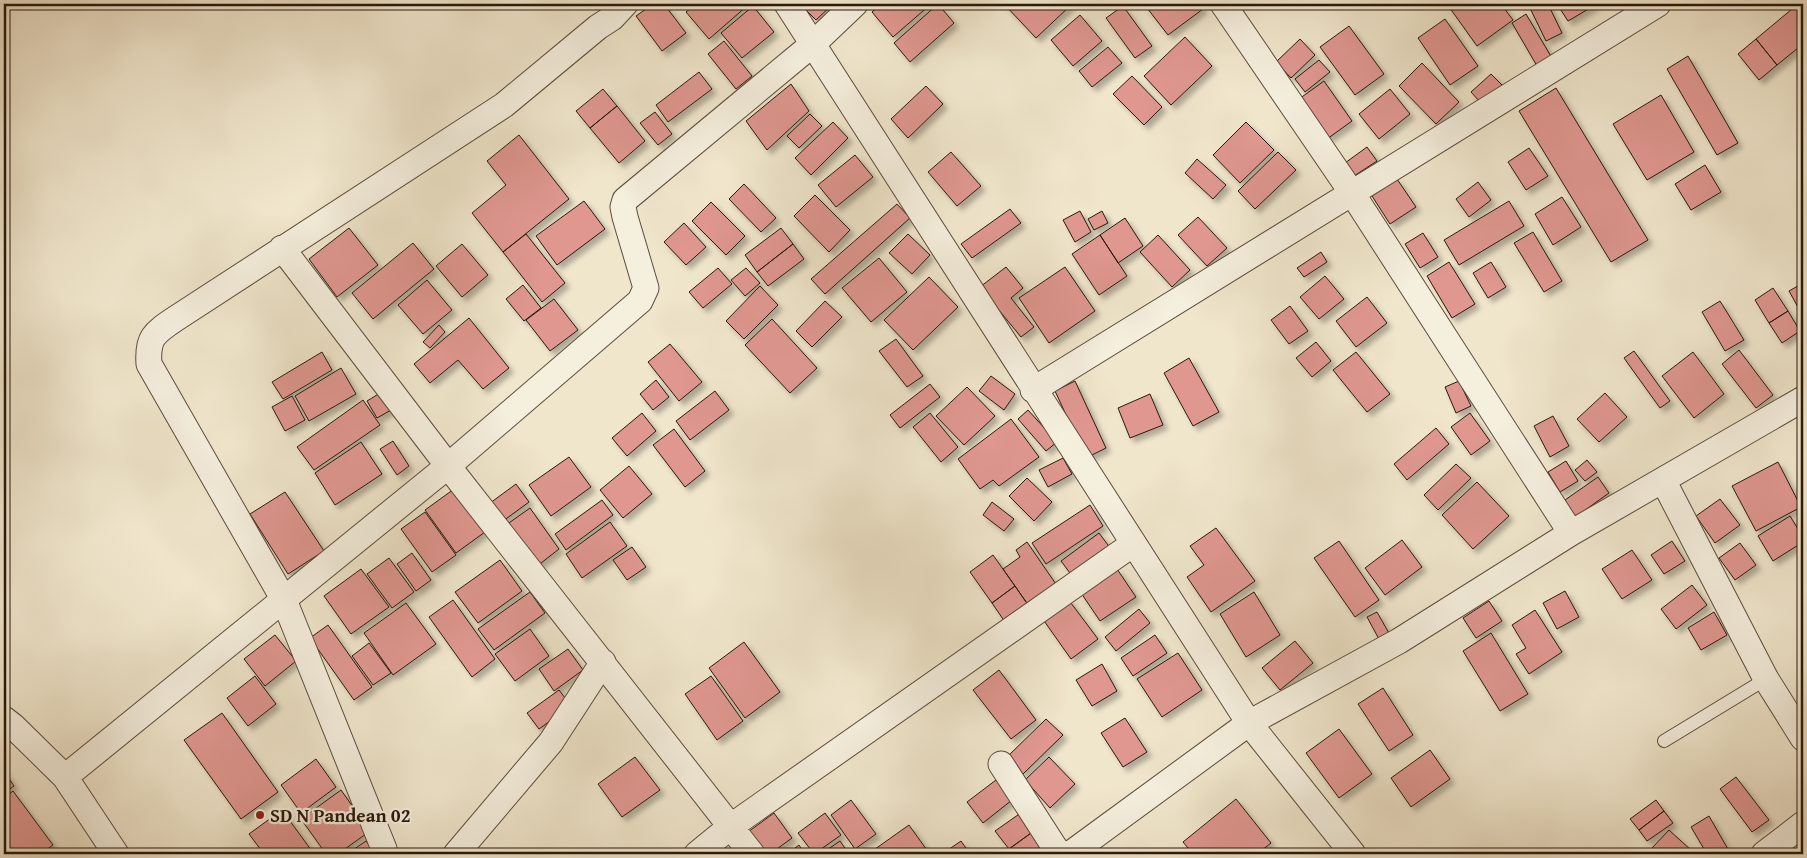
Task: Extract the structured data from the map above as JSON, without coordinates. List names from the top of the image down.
{
  "places": ["SD N Pandean 02"]
}
